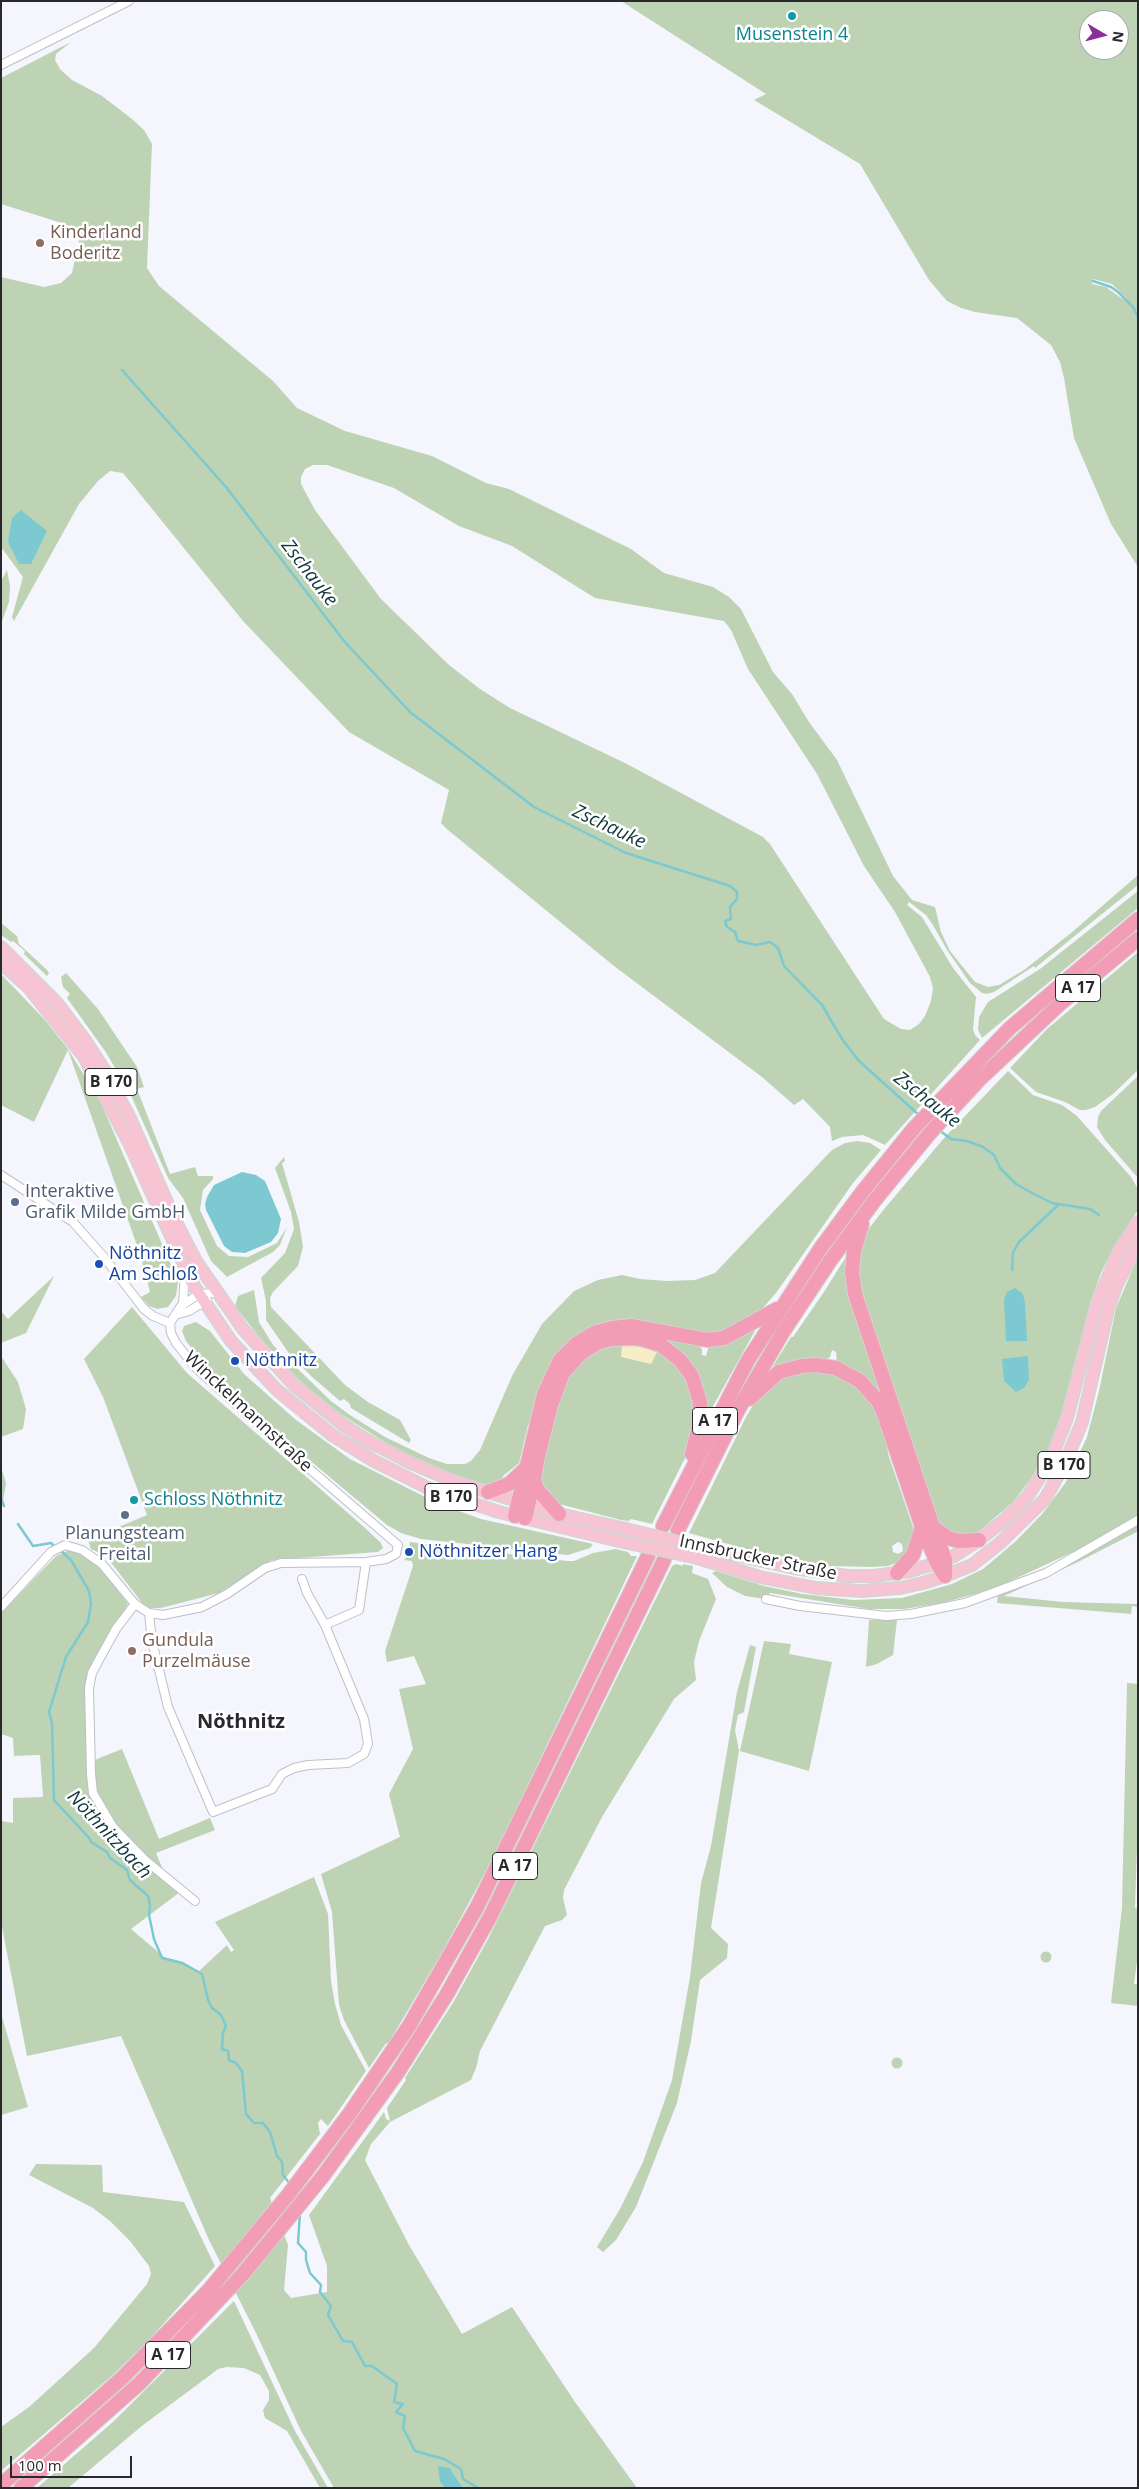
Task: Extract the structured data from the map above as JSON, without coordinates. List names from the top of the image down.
{
  "streets": {
    "highway": ["A 17"],
    "main road": ["B 170", "Innsbrucker Straße"],
    "street": ["Winckelmannstraße"]
  },
  "crossings": [
    ["B 170", "Innsbrucker Straße"]
  ],
  "districts": ["Nöthnitz"],
  "water": ["Zschauke", "Nöthnitzbach"],
  "places": [
    "Musenstein 4",
    "Kinderland Boderitz",
    "Interaktive Grafik Milde GmbH",
    "Nöthnitz Am Schloß",
    "Nöthnitz",
    "Schloss Nöthnitz",
    "Planungsteam Freital",
    "Nöthnitzer Hang",
    "Gundula Purzelmäuse"
  ],
  "scale_bar": "100 m",
  "north": "right"
}
